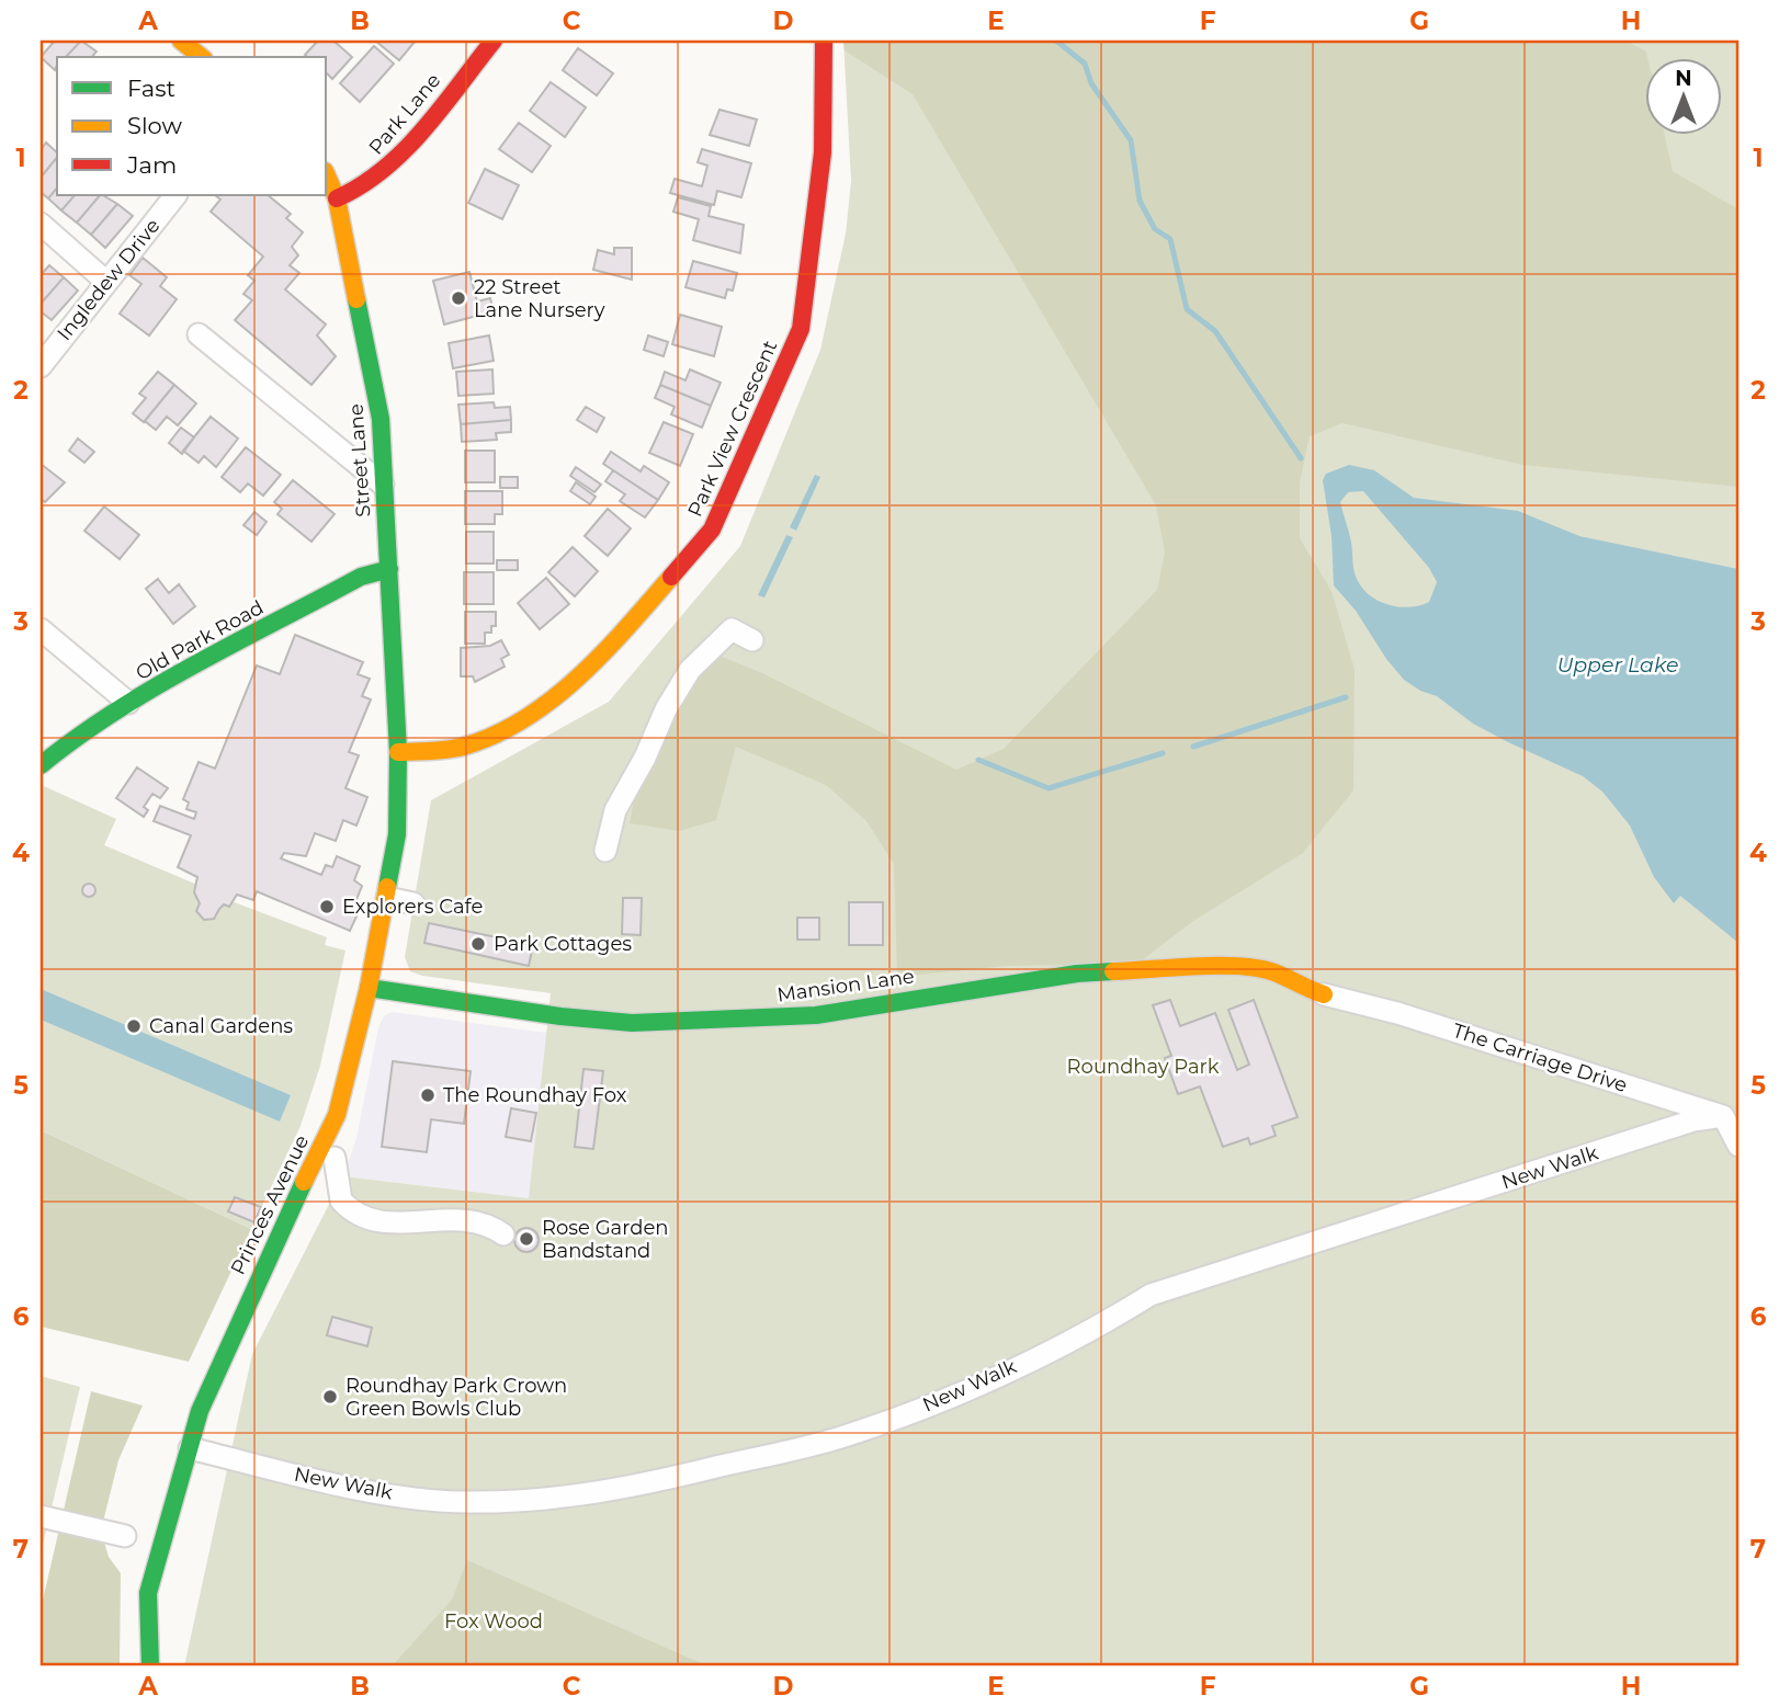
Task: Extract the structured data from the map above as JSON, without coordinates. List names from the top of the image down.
{
  "streets": {
    "street": [
      "Park Lane",
      "Ingledew Drive",
      "Park View Crescent",
      "Street Lane",
      "Old Park Road",
      "Mansion Lane",
      "The Carriage Drive",
      "New Walk",
      "Princes Avenue"
    ]
  },
  "crossings": [
    ["Park Lane", "Street Lane"],
    ["Park View Crescent", "Street Lane"],
    ["Park View Crescent", "Princes Avenue"],
    ["Street Lane", "Old Park Road"],
    ["Street Lane", "Princes Avenue"],
    ["Mansion Lane", "The Carriage Drive"],
    ["Mansion Lane", "Princes Avenue"],
    ["The Carriage Drive", "New Walk"],
    ["New Walk", "Princes Avenue"]
  ],
  "water": ["Upper Lake"],
  "parks": ["Roundhay Park", "Fox Wood"],
  "places": [
    "22 Street Lane Nursery",
    "Explorers Cafe",
    "Park Cottages",
    "Canal Gardens",
    "The Roundhay Fox",
    "Rose Garden Bandstand",
    "Roundhay Park Crown Green Bowls Club"
  ],
  "legend": ["Fast", "Slow", "Jam"],
  "north": "top",
  "grid": {
    "columns": [
      "A",
      "B",
      "C",
      "D",
      "E",
      "F",
      "G",
      "H"
    ],
    "rows": [
      "1",
      "2",
      "3",
      "4",
      "5",
      "6",
      "7"
    ]
  }
}
